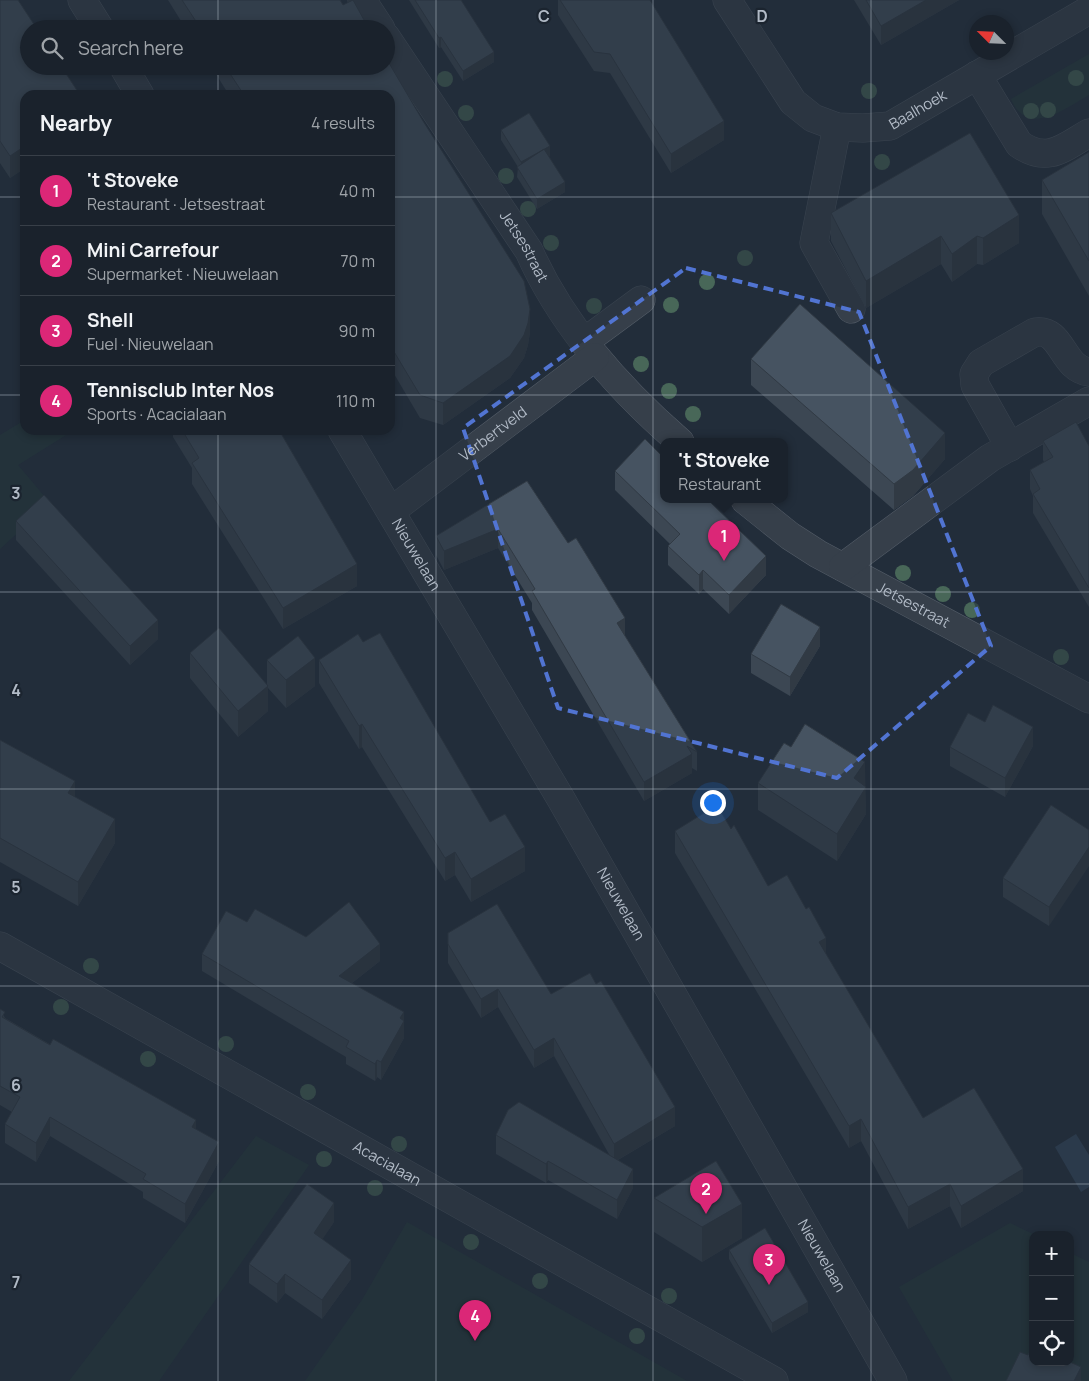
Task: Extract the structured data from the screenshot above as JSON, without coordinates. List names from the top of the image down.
{
  "streets": {
    "street": [
      "Baalhoek",
      "Jetsestraat",
      "Verbertveld",
      "Nieuwelaan",
      "Acacialaan"
    ]
  },
  "crossings": [
    ["Jetsestraat", "Verbertveld"],
    ["Verbertveld", "Nieuwelaan"]
  ],
  "north": "top left",
  "page": {
    "search": "Search here",
    "heading": ["Nearby", "4 results"],
    "list": [
      {
        "mark": "1",
        "name": "'t Stoveke",
        "note": "Restaurant · Jetsestraat",
        "value": "40 m"
      },
      {
        "mark": "2",
        "name": "Mini Carrefour",
        "note": "Supermarket · Nieuwelaan",
        "value": "70 m"
      },
      {
        "mark": "3",
        "name": "Shell",
        "note": "Fuel · Nieuwelaan",
        "value": "90 m"
      },
      {
        "mark": "4",
        "name": "Tennisclub Inter Nos",
        "note": "Sports · Acacialaan",
        "value": "110 m"
      }
    ],
    "popup": ["'t Stoveke", "Restaurant"],
    "pins": [
      "1",
      "2",
      "3",
      "4"
    ],
    "map_buttons": ["+", "−"]
  },
  "grid": {
    "columns": ["C", "D"],
    "rows": [
      "3",
      "4",
      "5",
      "6",
      "7"
    ]
  }
}
